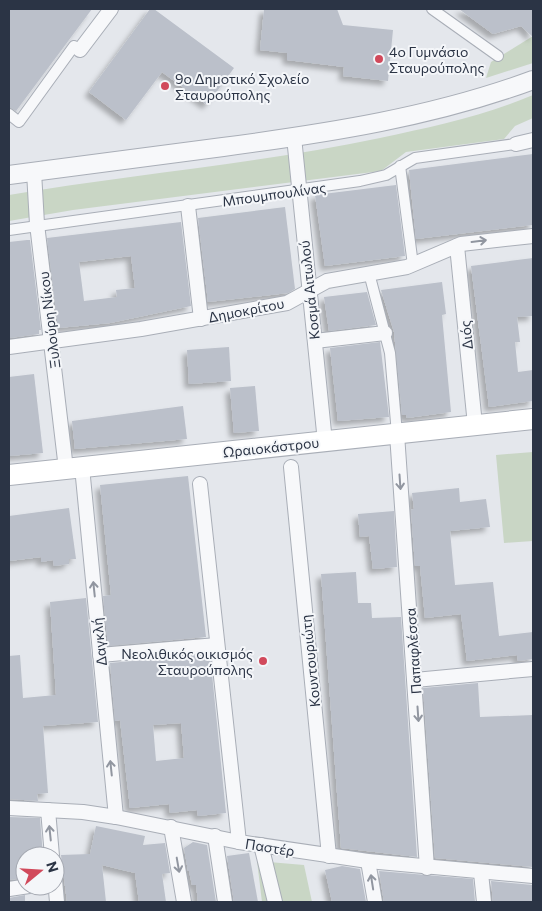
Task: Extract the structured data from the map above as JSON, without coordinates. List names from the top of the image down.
{
  "streets": {
    "main road": ["Ωραιοκάστρου"],
    "street": [
      "Μπουμπουλίνας",
      "Κοσμά Αιτωλού",
      "Δημοκρίτου",
      "Ξυλούρη Νίκου",
      "Διός",
      "Δαγκλή",
      "Παπαφλέσσα",
      "Κουντουριώτη",
      "Παστέρ"
    ]
  },
  "crossings": [
    ["Μπουμπουλίνας", "Κοσμά Αιτωλού"],
    ["Μπουμπουλίνας", "Ξυλούρη Νίκου"],
    ["Κοσμά Αιτωλού", "Δημοκρίτου"],
    ["Κοσμά Αιτωλού", "Ωραιοκάστρου"],
    ["Δημοκρίτου", "Ξυλούρη Νίκου"],
    ["Δημοκρίτου", "Διός"],
    ["Ξυλούρη Νίκου", "Ωραιοκάστρου"],
    ["Ξυλούρη Νίκου", "Δαγκλή"],
    ["Διός", "Ωραιοκάστρου"],
    ["Ωραιοκάστρου", "Δαγκλή"],
    ["Ωραιοκάστρου", "Παπαφλέσσα"],
    ["Δαγκλή", "Παστέρ"],
    ["Παπαφλέσσα", "Παστέρ"],
    ["Κουντουριώτη", "Παστέρ"]
  ],
  "one_way": ["Παπαφλέσσα"],
  "places": ["4ο Γυμνάσιο Σταυρούπολης", "9ο Δημοτικό Σχολείο Σταυρούπολης", "Νεολιθικός οικισμός Σταυρούπολης"],
  "north": "right"
}
